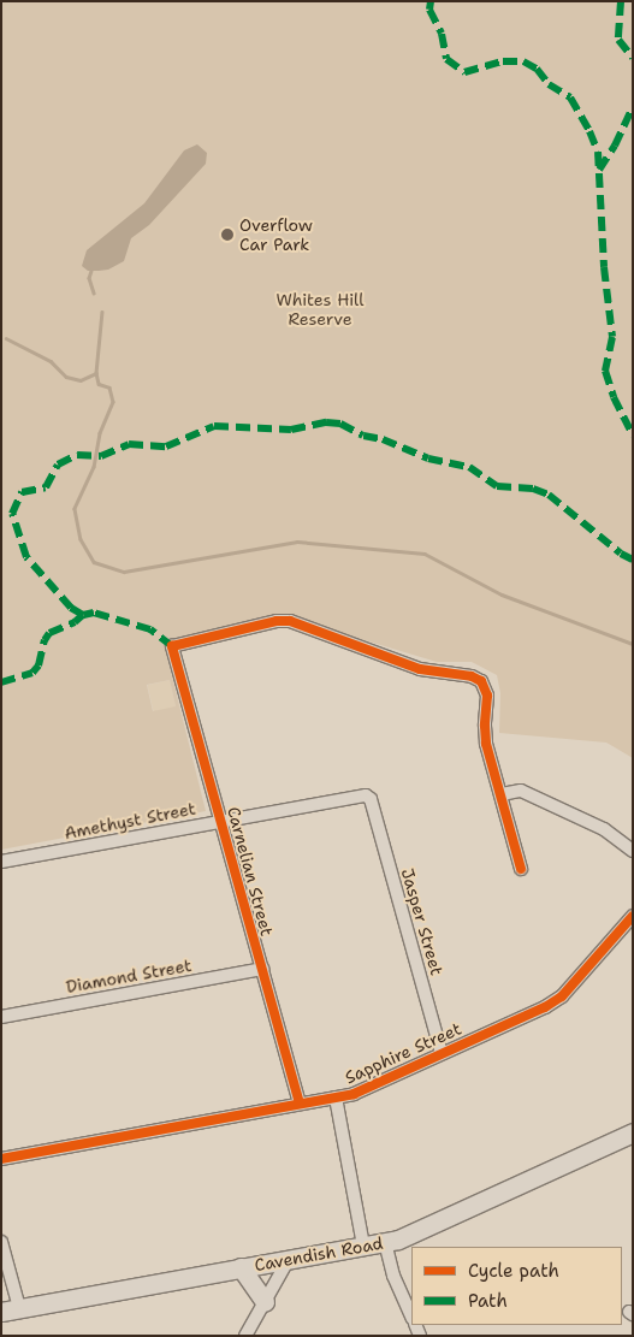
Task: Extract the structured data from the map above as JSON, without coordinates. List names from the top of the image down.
{
  "streets": {
    "main road": ["Cavendish Road"],
    "street": [
      "Amethyst Street",
      "Carnelian Street",
      "Jasper Street",
      "Diamond Street",
      "Sapphire Street"
    ]
  },
  "crossings": [
    ["Amethyst Street", "Carnelian Street"],
    ["Amethyst Street", "Jasper Street"],
    ["Carnelian Street", "Diamond Street"],
    ["Carnelian Street", "Sapphire Street"],
    ["Jasper Street", "Sapphire Street"]
  ],
  "parks": ["Whites Hill Reserve"],
  "places": ["Overflow Car Park"],
  "legend": ["Cycle path", "Path"]
}
